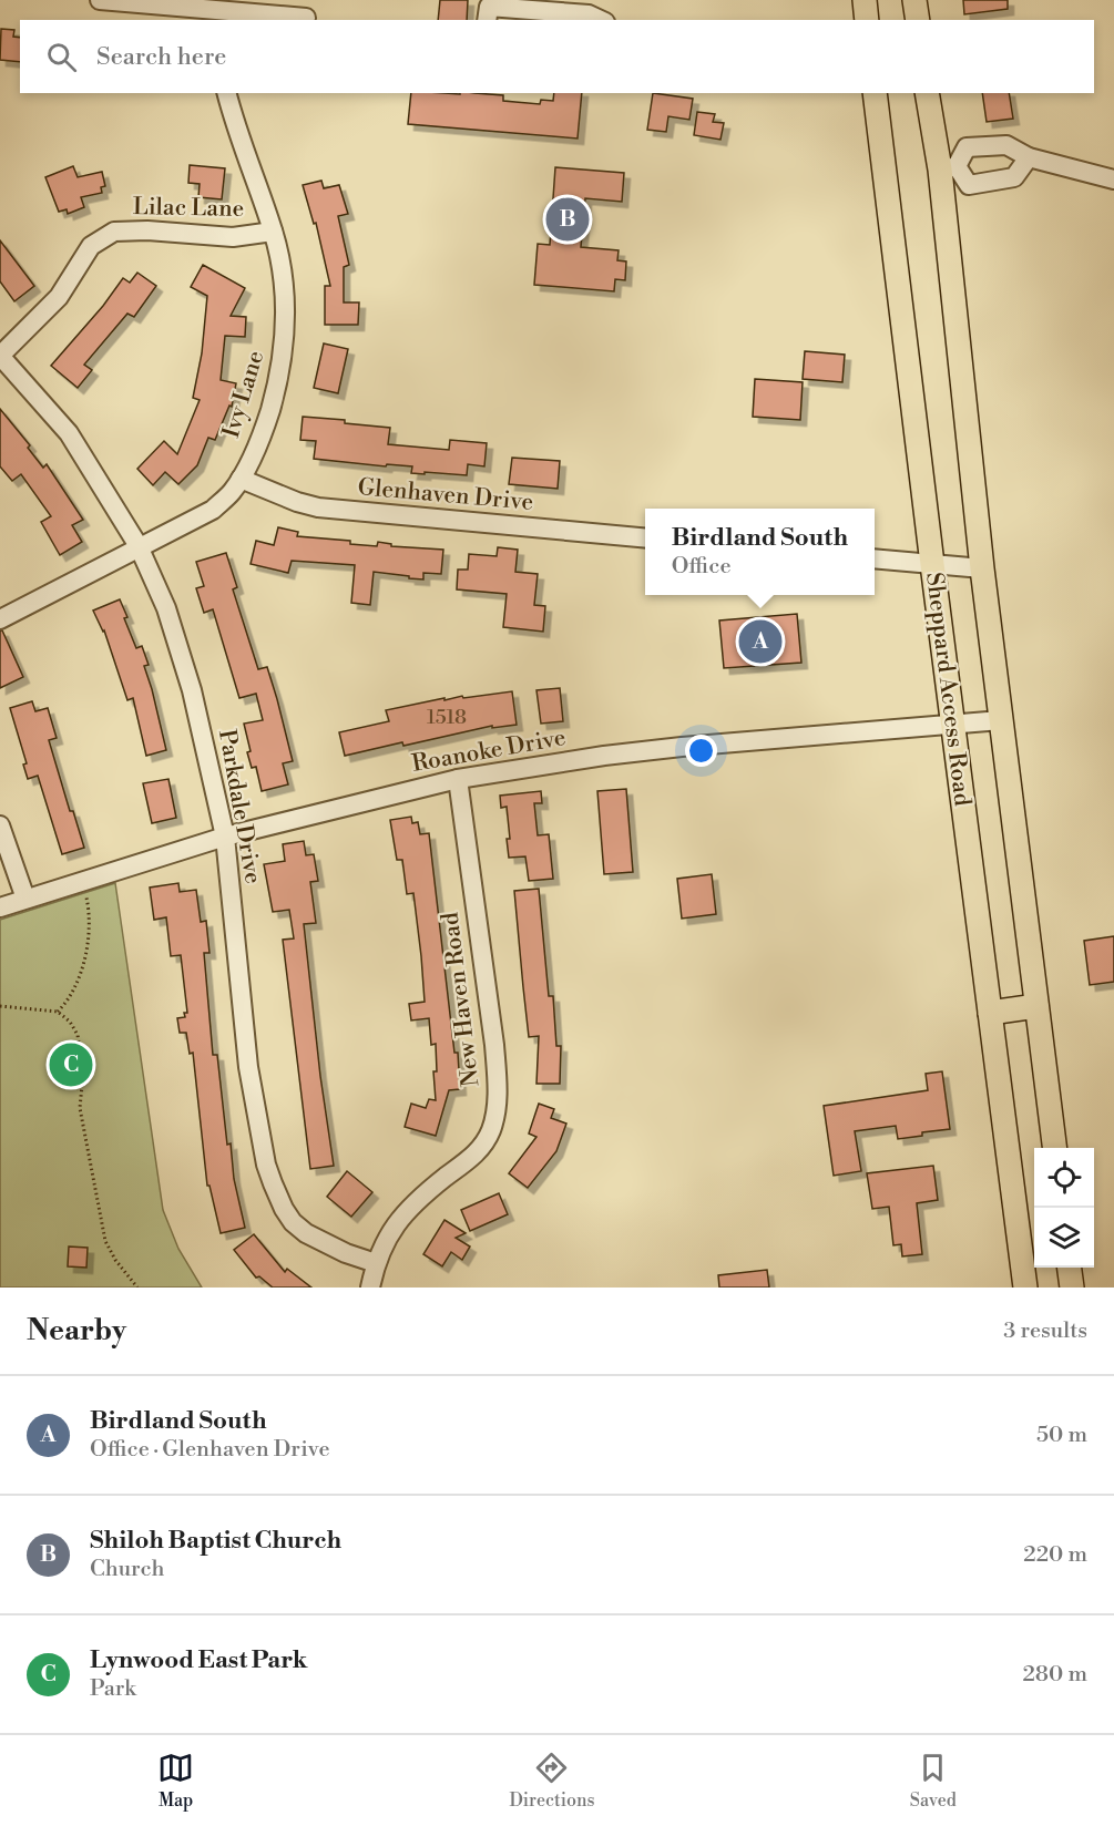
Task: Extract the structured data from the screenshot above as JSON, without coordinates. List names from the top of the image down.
{
  "streets": {
    "main road": ["Sheppard Access Road"],
    "street": [
      "Lilac Lane",
      "Ivy Lane",
      "Glenhaven Drive",
      "Roanoke Drive",
      "Parkdale Drive",
      "New Haven Road"
    ]
  },
  "crossings": [
    ["Lilac Lane", "Ivy Lane"],
    ["Lilac Lane", "Parkdale Drive"],
    ["Ivy Lane", "Glenhaven Drive"],
    ["Ivy Lane", "Parkdale Drive"],
    ["Sheppard Access Road", "Roanoke Drive"],
    ["Roanoke Drive", "Parkdale Drive"],
    ["Roanoke Drive", "New Haven Road"],
    ["Parkdale Drive", "New Haven Road"]
  ],
  "house_numbers": ["1518"],
  "page": {
    "search": "Search here",
    "pins": ["B", "A", "C"],
    "popup": ["Birdland South", "Office"],
    "heading": ["Nearby", "3 results"],
    "list": [
      {
        "mark": "A",
        "name": "Birdland South",
        "note": "Office · Glenhaven Drive",
        "value": "50 m"
      },
      {
        "mark": "B",
        "name": "Shiloh Baptist Church",
        "note": "Church",
        "value": "220 m"
      },
      {
        "mark": "C",
        "name": "Lynwood East Park",
        "note": "Park",
        "value": "280 m"
      }
    ],
    "nav": ["Map", "Directions", "Saved"]
  }
}
